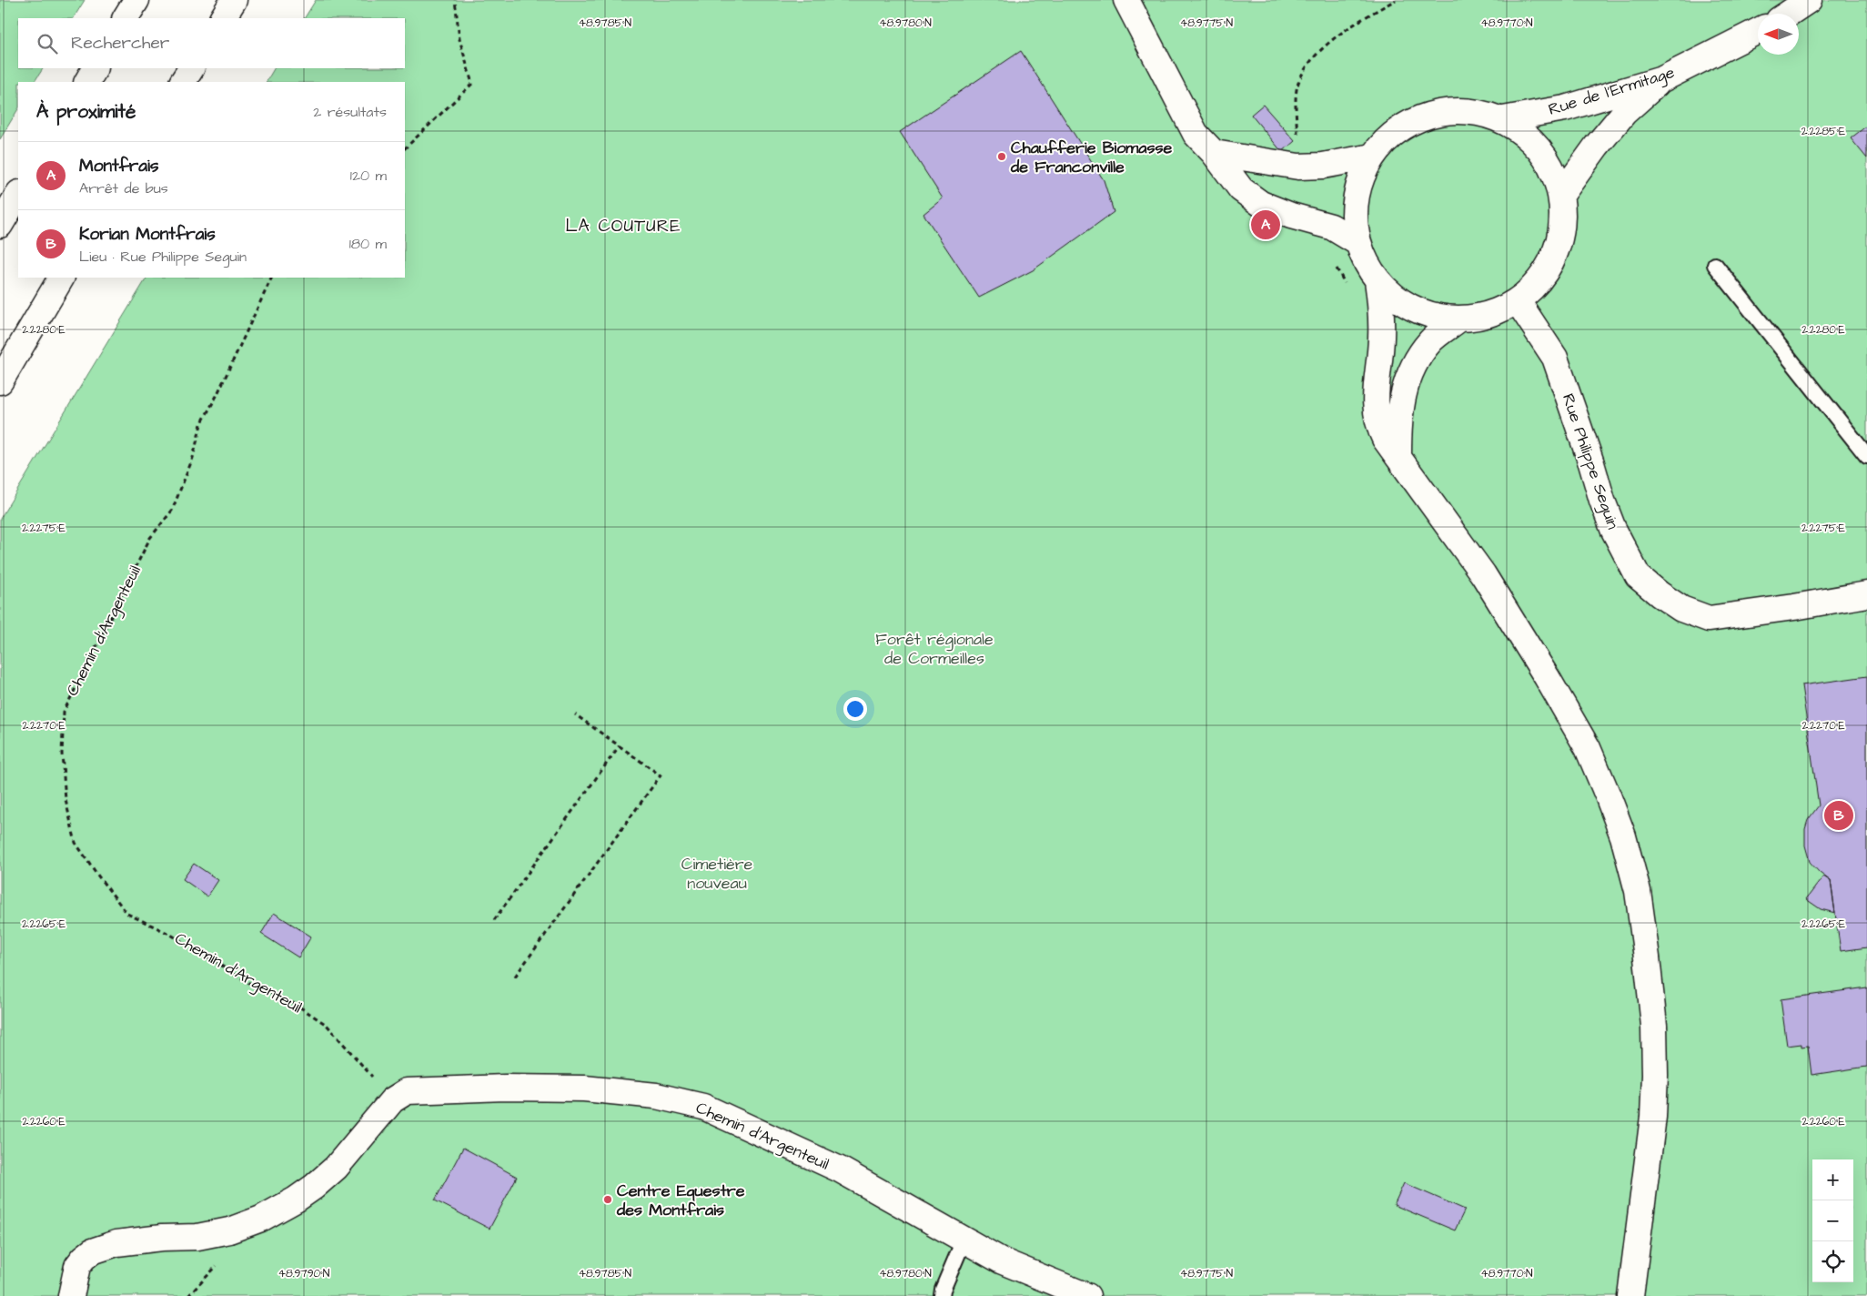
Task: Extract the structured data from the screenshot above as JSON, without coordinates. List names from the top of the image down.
{
  "streets": {
    "main road": ["Rue de l'Ermitage", "Rue Philippe Seguin", "Chemin d'Argenteuil"]
  },
  "districts": ["LA COUTURE"],
  "parks": ["Forêt régionale de Cormeilles", "Cimetière nouveau"],
  "places": ["Chaufferie Biomasse de Franconville", "Centre Equestre des Montfrais"],
  "north": "left",
  "page": {
    "search": "Rechercher",
    "heading": ["À proximité", "2 résultats"],
    "list": [
      {
        "mark": "A",
        "name": "Montfrais",
        "note": "Arrêt de bus",
        "value": "120 m"
      },
      {
        "mark": "B",
        "name": "Korian Montfrais",
        "note": "Lieu · Rue Philippe Seguin",
        "value": "180 m"
      }
    ],
    "pins": ["A", "B"],
    "map_buttons": ["+", "−"]
  },
  "coordinates": [
    "48.9785°N",
    "48.9780°N",
    "48.9775°N",
    "48.9770°N",
    "2.2285°E",
    "2.2280°E",
    "2.2275°E",
    "2.2270°E",
    "2.2265°E",
    "2.2260°E",
    "48.9790°N"
  ]
}
